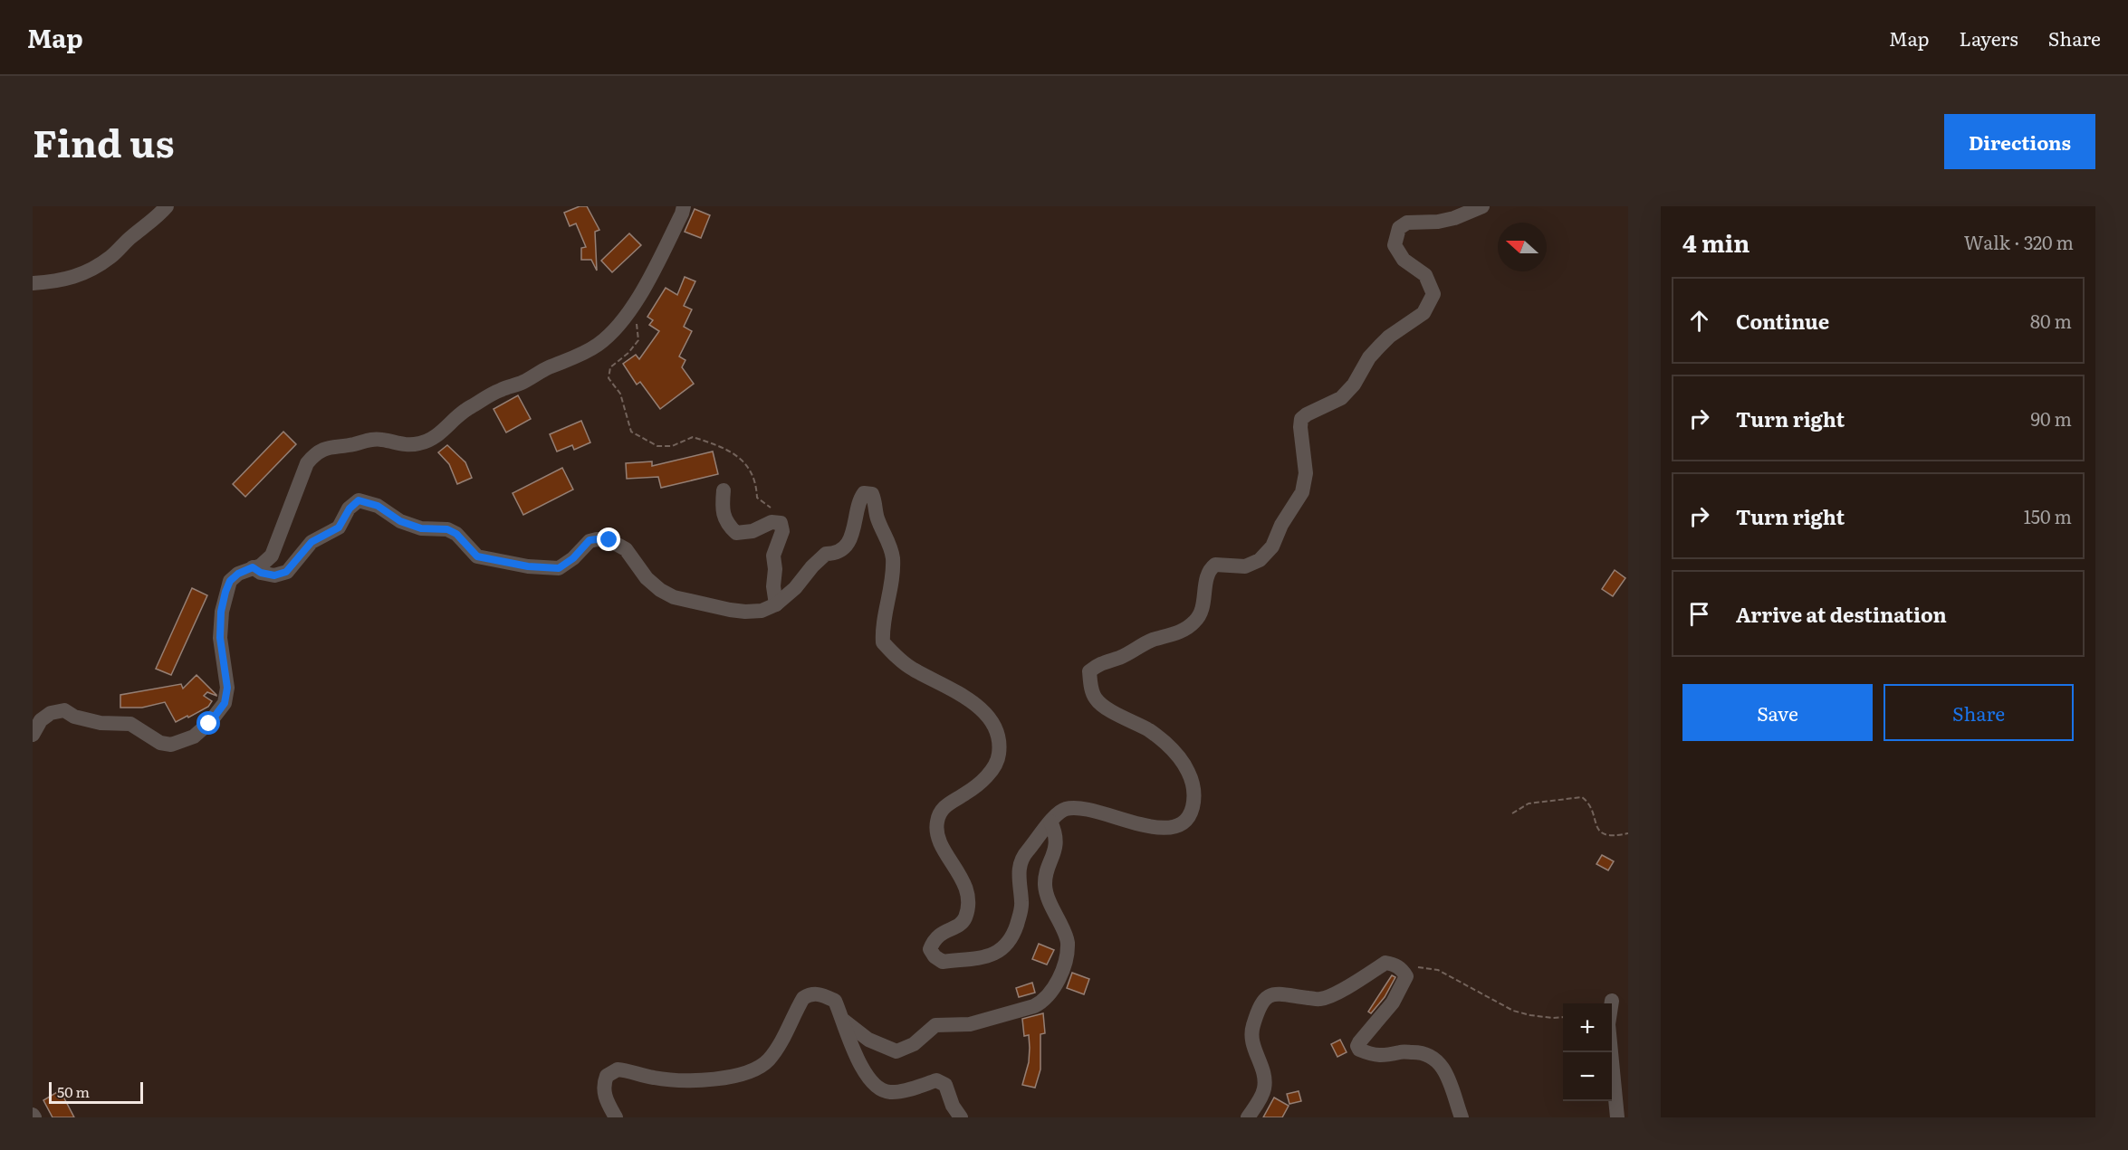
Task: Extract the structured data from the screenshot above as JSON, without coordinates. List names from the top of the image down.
{
  "scale_bar": "50 m",
  "north": "left",
  "page": {
    "header": "Map",
    "nav": ["Map", "Layers", "Share"],
    "title": "Find us",
    "buttons": [
      "Directions",
      ["Save", "Share"]
    ],
    "heading": ["4 min", "Walk · 320 m"],
    "list": [
      ["Continue", "80 m"],
      ["Turn right", "90 m"],
      ["Turn right", "150 m"],
      "Arrive at destination"
    ],
    "map_buttons": ["+", "−"],
    "scale": "50 m"
  }
}
